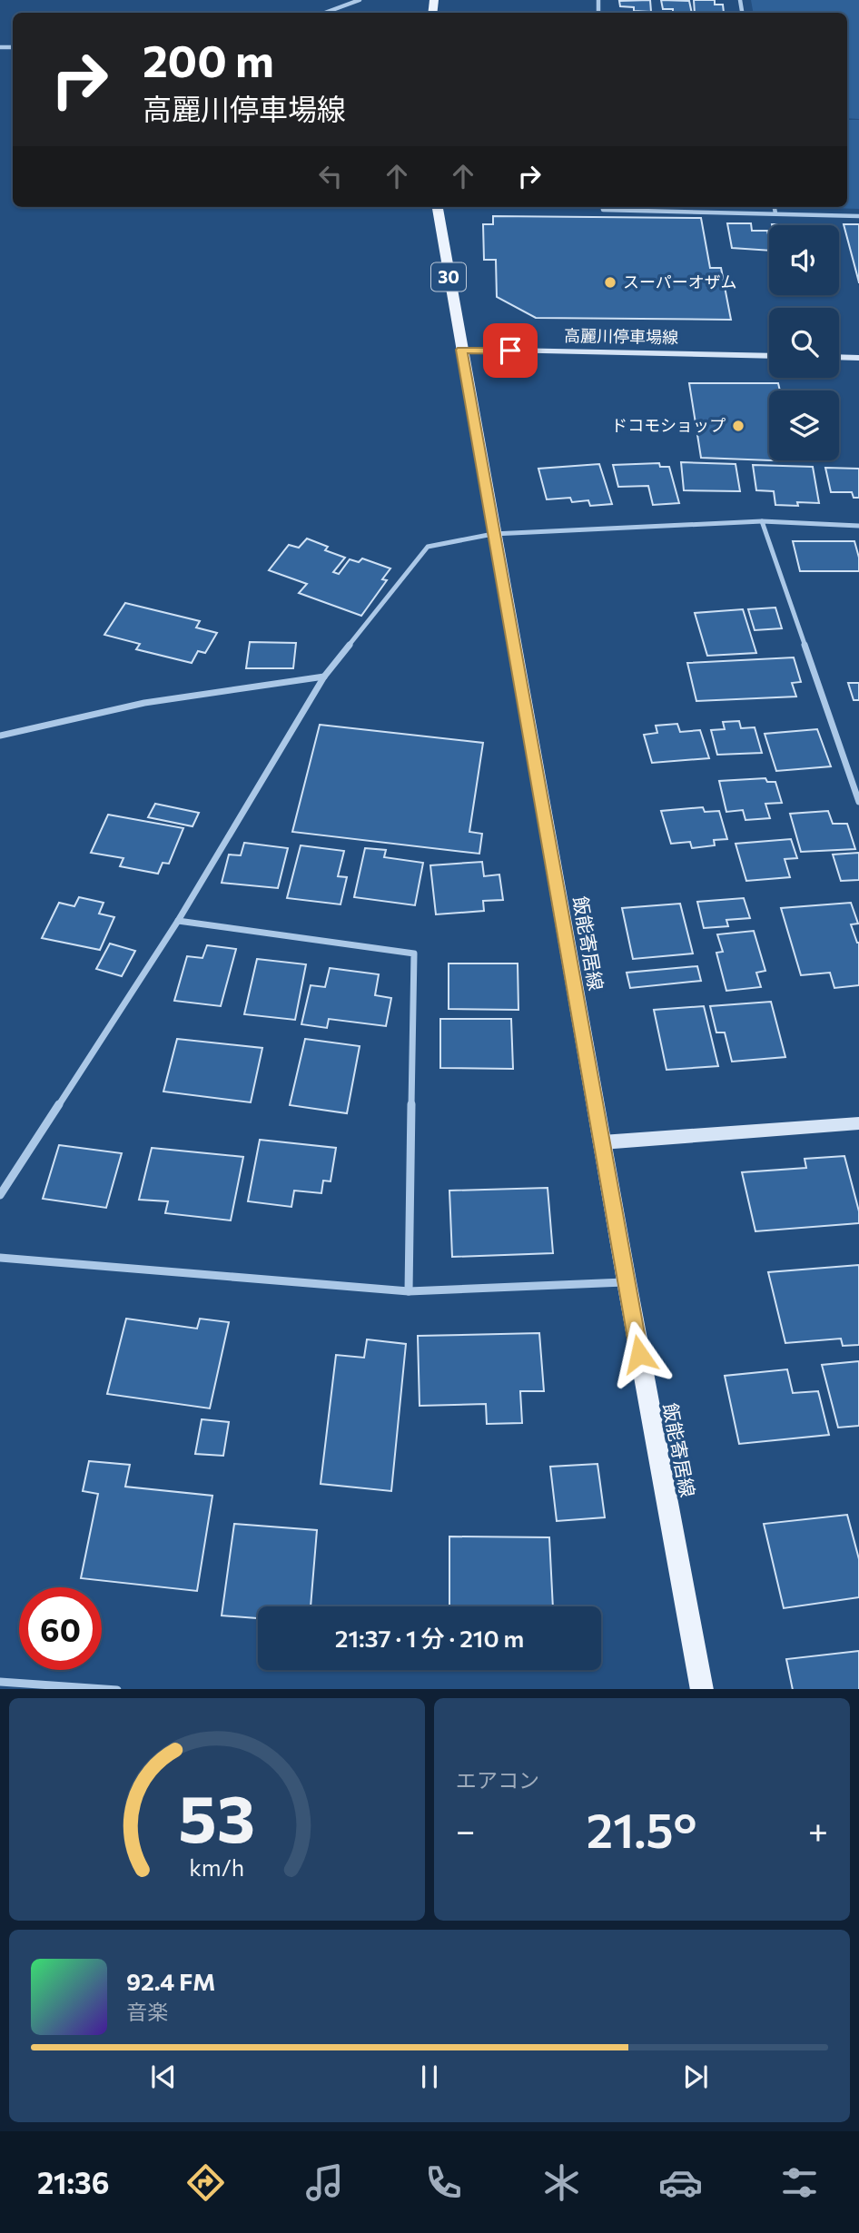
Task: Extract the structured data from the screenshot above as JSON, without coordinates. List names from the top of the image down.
{
  "streets": {
    "main road": ["30", "高麗川停車場線", "飯能寄居線"]
  },
  "crossings": [
    ["高麗川停車場線", "飯能寄居線"]
  ],
  "places": ["スーパーオザム", "ドコモショップ"],
  "page": {
    "turn": ["200 m", "高麗川停車場線"],
    "limit": "60",
    "trip": "21:37 · 1 分 · 210 m",
    "tile": "エアコン",
    "heat": ["−", "21.5°", "+"],
    "song": ["92.4 FM", "音楽"],
    "tabs": "21:36",
    "gauge": ["53", "km/h"]
  }
}
